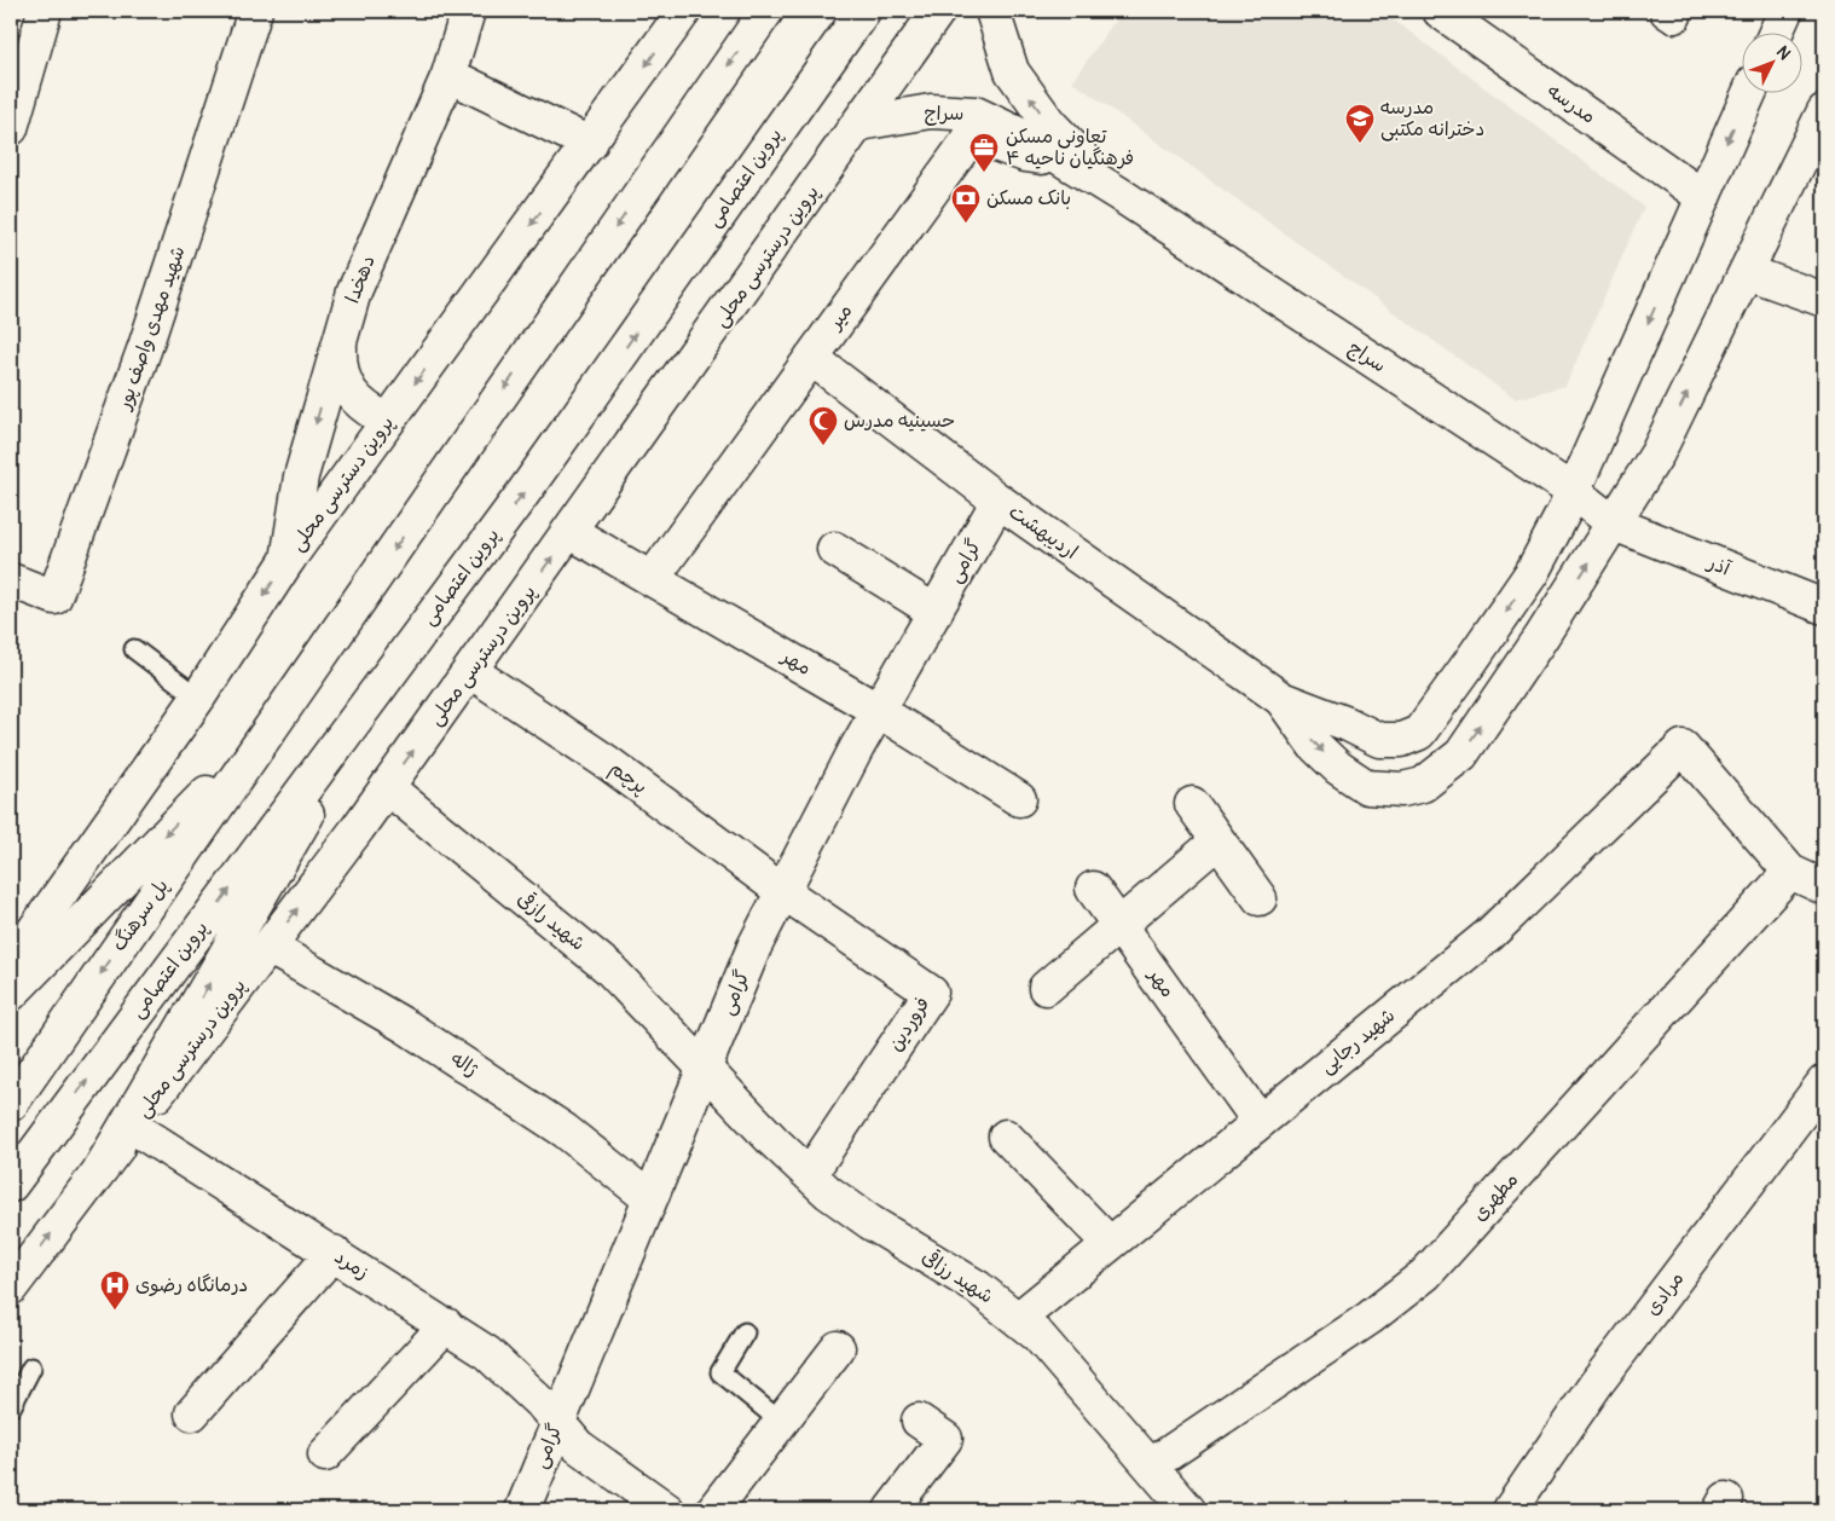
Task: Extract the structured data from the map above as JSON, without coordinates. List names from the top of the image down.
{
  "streets": {
    "street": [
      "مدرسه",
      "سراج",
      "پروین اعتصامی",
      "پروین درسترسی محلی",
      "دهخدا",
      "میر",
      "شهید مهدی واصف پور",
      "پروین دسترسی محلی",
      "اردیبهشت",
      "گرامی",
      "آذر",
      "مهر",
      "پرچم",
      "پل سرهنگ",
      "شهید رازقی",
      "فروردین",
      "شهید رجایی",
      "ژاله",
      "مطهری",
      "زمرد",
      "شهید رزاقی",
      "مرادی"
    ]
  },
  "crossings": [
    ["سراج", "پروین درسترسی محلی"],
    ["سراج", "میر"],
    ["سراج", "آذر"],
    ["پروین درسترسی محلی", "مهر"],
    ["پروین درسترسی محلی", "پرچم"],
    ["پروین درسترسی محلی", "شهید رازقی"],
    ["پروین درسترسی محلی", "ژاله"],
    ["پروین درسترسی محلی", "زمرد"],
    ["دهخدا", "پروین دسترسی محلی"],
    ["میر", "اردیبهشت"],
    ["میر", "مهر"],
    ["اردیبهشت", "گرامی"],
    ["گرامی", "مهر"],
    ["گرامی", "پرچم"],
    ["گرامی", "شهید رازقی"],
    ["گرامی", "فروردین"],
    ["گرامی", "ژاله"],
    ["گرامی", "زمرد"],
    ["گرامی", "شهید رزاقی"],
    ["مهر", "شهید رجایی"],
    ["پرچم", "فروردین"],
    ["شهید رازقی", "شهید رزاقی"],
    ["فروردین", "شهید رزاقی"],
    ["شهید رجایی", "مطهری"],
    ["شهید رجایی", "شهید رزاقی"],
    ["مطهری", "شهید رزاقی"]
  ],
  "places": {
    "school or university": ["مدرسه دخترانه مکتبی"],
    "office": ["تعاونی مسکن فرهنگیان ناحیه ۴"],
    "bank": ["بانک مسکن"],
    "mosque": ["حسینیه مدرس"],
    "hospital": ["درمانگاه رضوی"]
  },
  "north": "top right"
}
